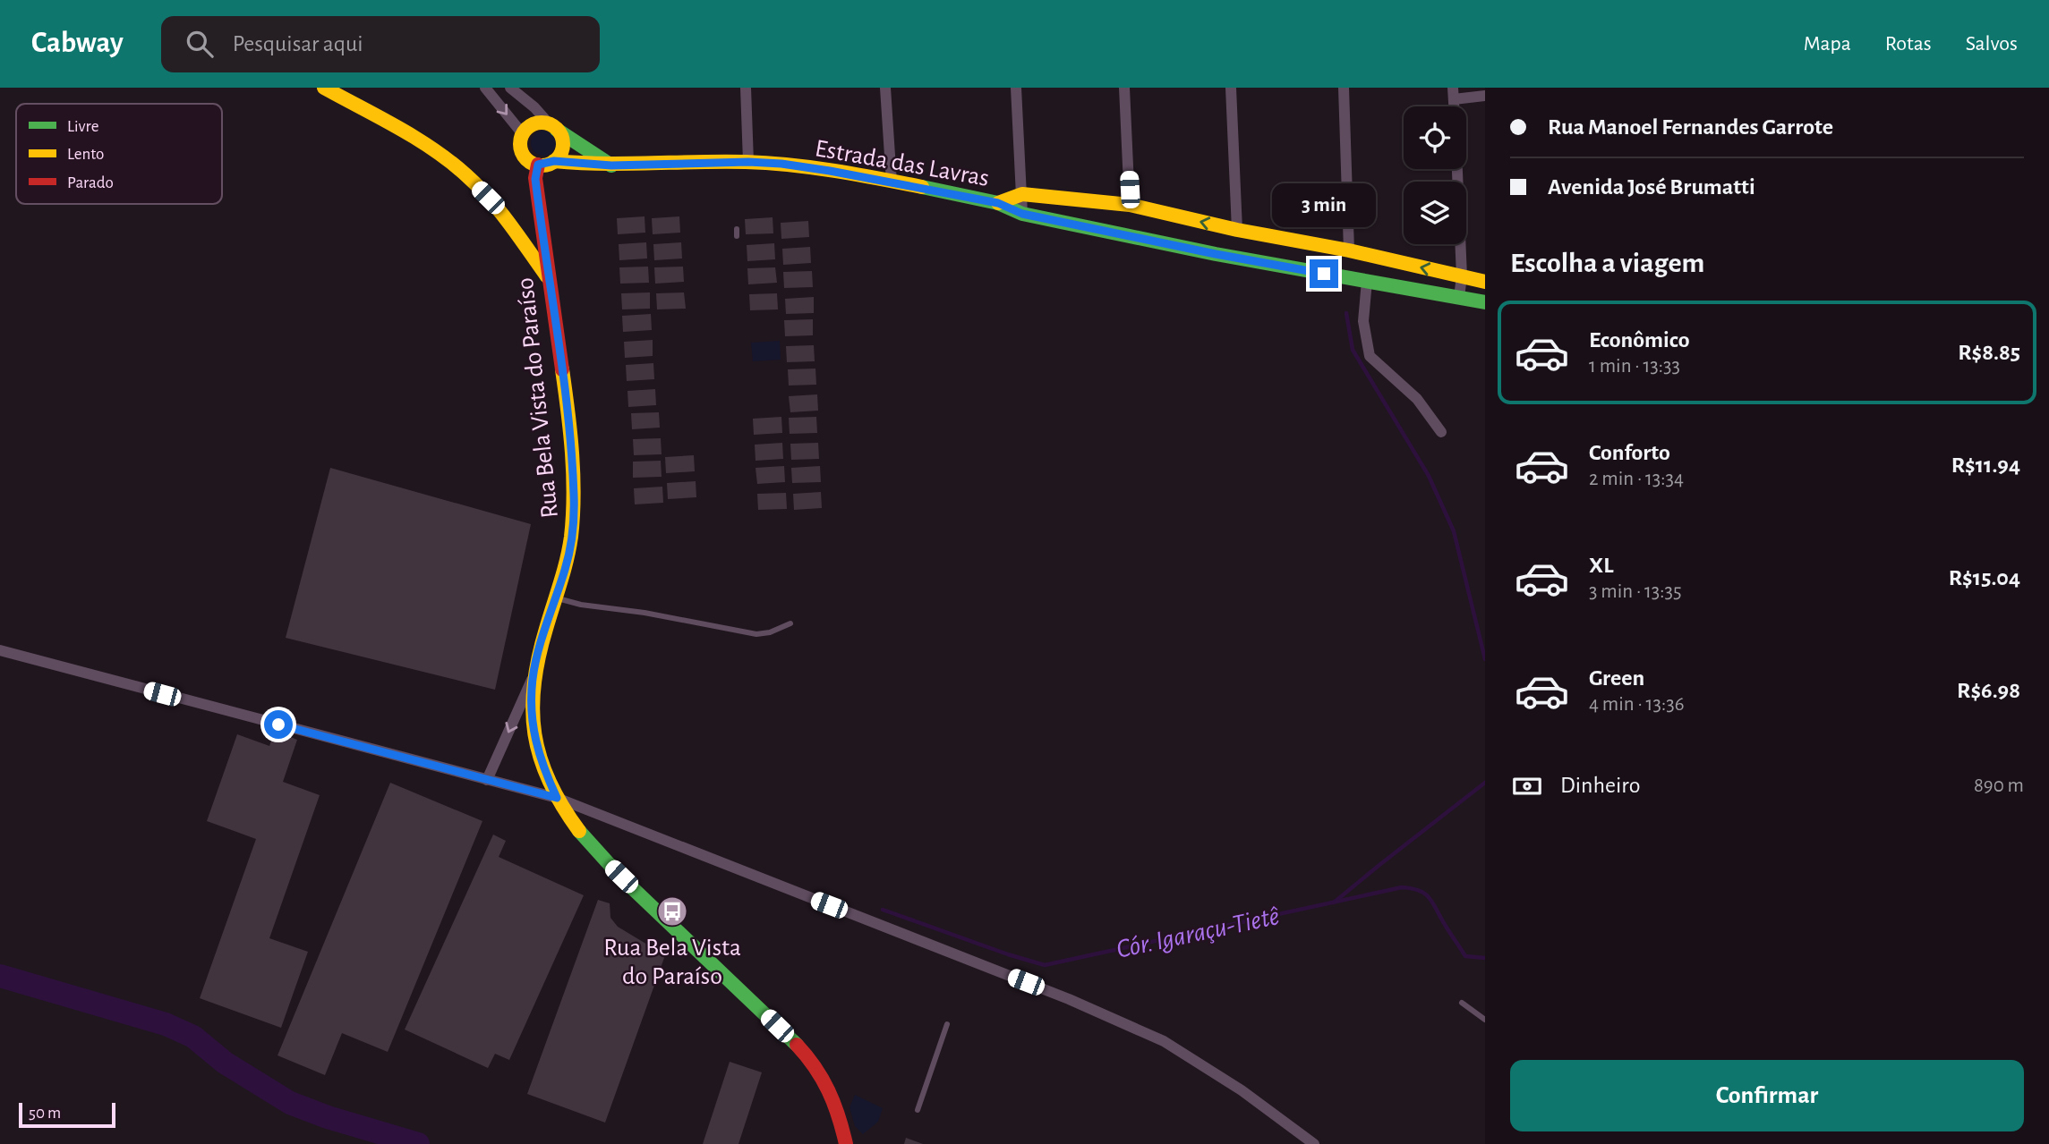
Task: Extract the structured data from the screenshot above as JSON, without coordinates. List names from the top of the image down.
{
  "streets": {
    "main road": ["Estrada das Lavras", "Rua Bela Vista do Paraíso"]
  },
  "crossings": [
    ["Estrada das Lavras", "Rua Bela Vista do Paraíso"]
  ],
  "water": ["Cór. Igaraçu-Tietê"],
  "places": {
    "bus stop": ["Rua Bela Vista do Paraíso"]
  },
  "legend": ["Livre", "Lento", "Parado"],
  "scale_bar": "50 m",
  "page": {
    "header": "Cabway",
    "search": "Pesquisar aqui",
    "nav": ["Mapa", "Rotas", "Salvos"],
    "banner": ["Rua Manoel Fernandes Garrote", "Avenida José Brumatti"],
    "bubble": "3 min",
    "heading": "Escolha a viagem",
    "list": [
      {
        "name": "Econômico",
        "note": "1 min · 13:33",
        "value": "R$8.85"
      },
      {
        "name": "Conforto",
        "note": "2 min · 13:34",
        "value": "R$11.94"
      },
      {
        "name": "XL",
        "note": "3 min · 13:35",
        "value": "R$15.04"
      },
      {
        "name": "Green",
        "note": "4 min · 13:36",
        "value": "R$6.98"
      }
    ],
    "pay": ["Dinheiro", "890 m"],
    "buttons": "Confirmar",
    "scale": "50 m"
  }
}
